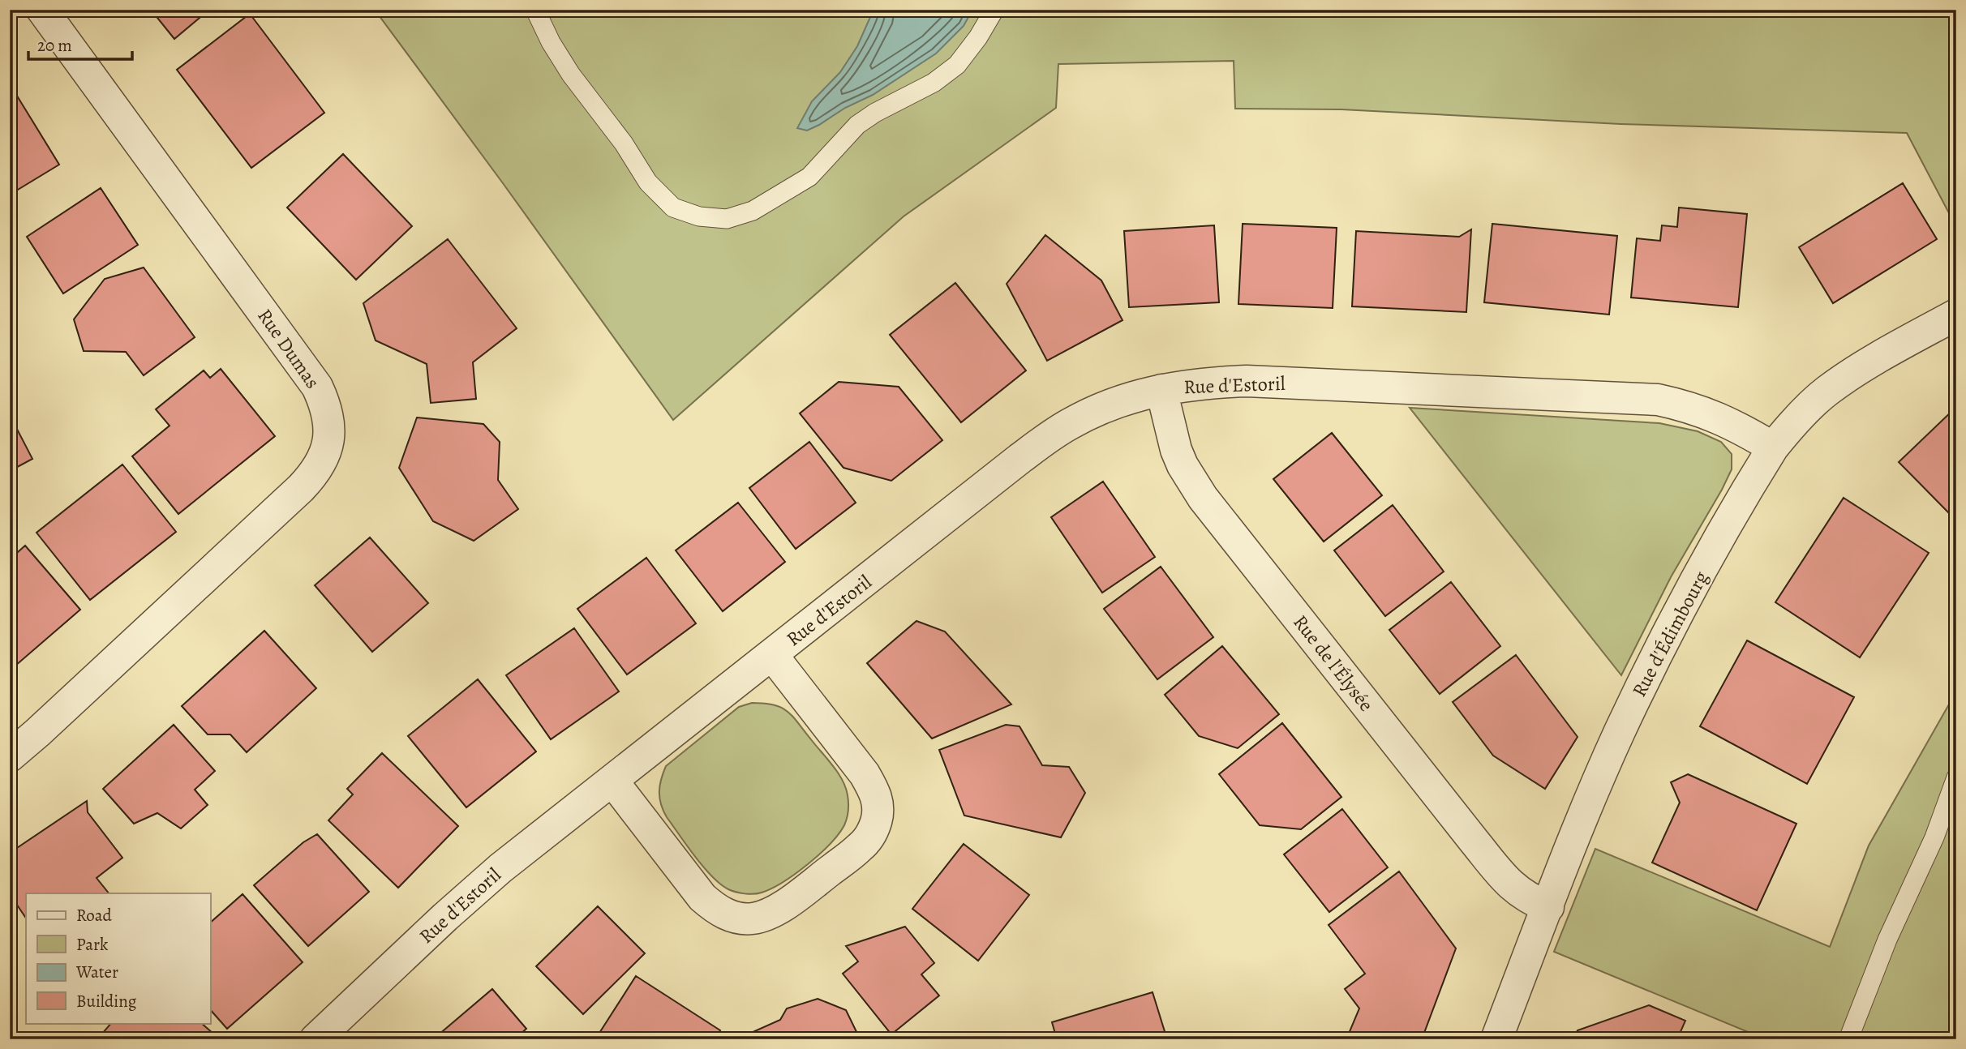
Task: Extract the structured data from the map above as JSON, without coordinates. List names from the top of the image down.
{
  "streets": {
    "street": [
      "Rue Dumas",
      "Rue d'Estoril",
      "Rue d'Édimbourg",
      "Rue de l'Élysée"
    ]
  },
  "crossings": [
    ["Rue d'Estoril", "Rue d'Édimbourg"],
    ["Rue d'Estoril", "Rue de l'Élysée"],
    ["Rue d'Édimbourg", "Rue de l'Élysée"]
  ],
  "legend": [
    "Road",
    "Park",
    "Water",
    "Building"
  ],
  "scale_bar": "20 m"
}
